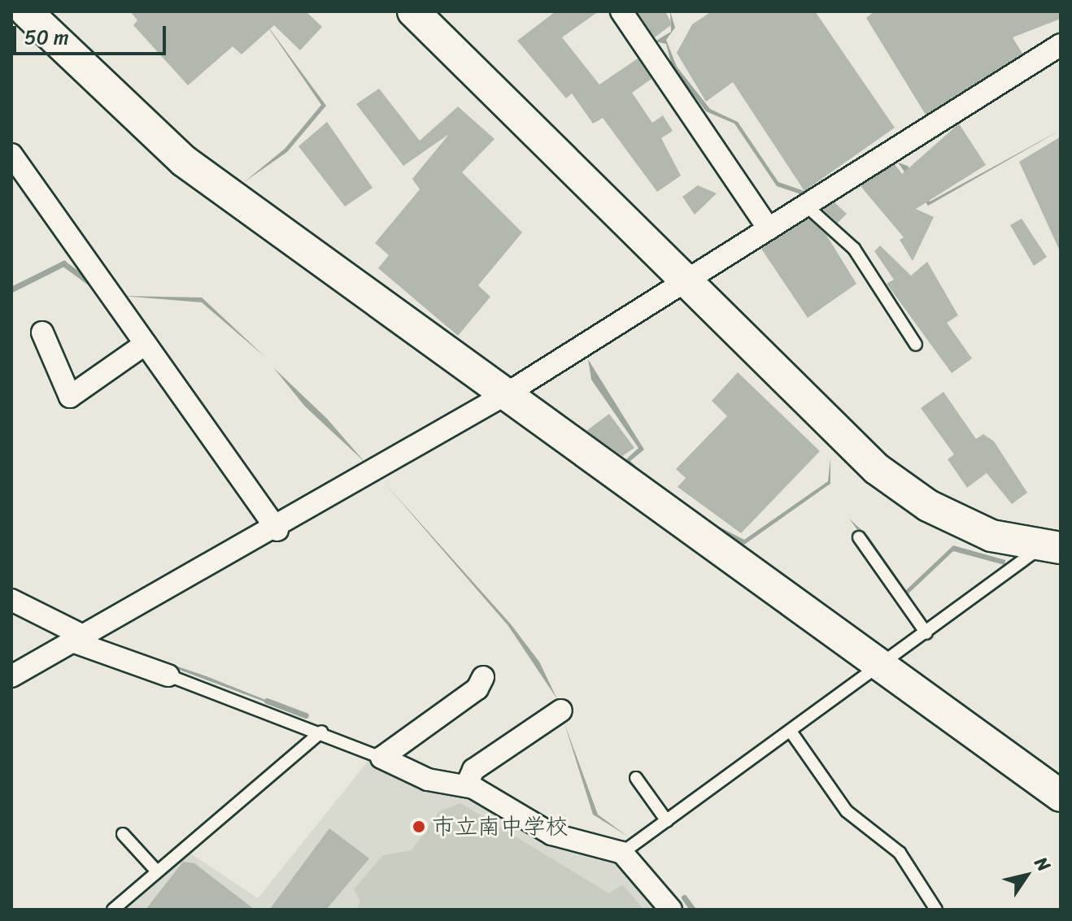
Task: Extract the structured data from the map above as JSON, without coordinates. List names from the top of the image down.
{
  "places": ["市立南中学校"],
  "scale_bar": "50 m",
  "north": "top right"
}
